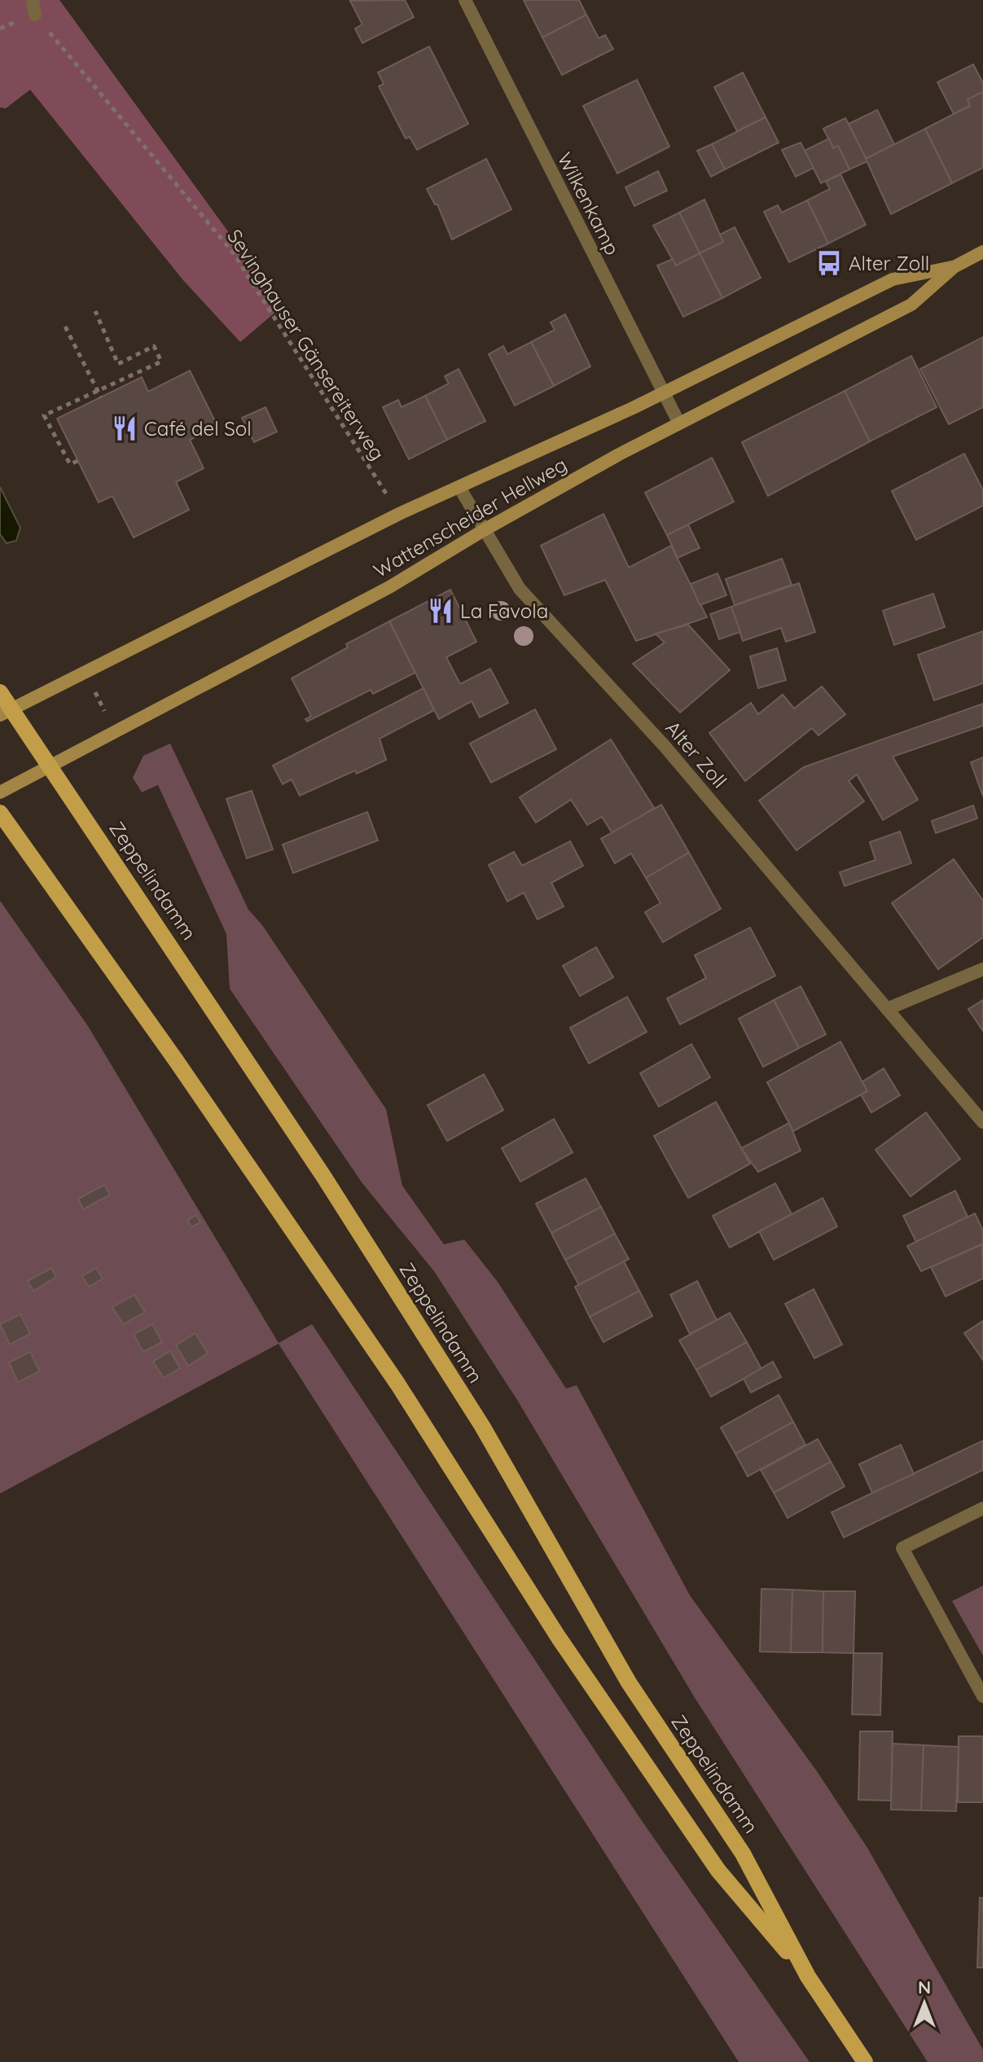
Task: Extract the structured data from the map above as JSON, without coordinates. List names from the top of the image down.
{
  "streets": {
    "main road": ["Wattenscheider Hellweg", "Zeppelindamm"],
    "street": ["Wilkenkamp", "Alter Zoll"],
    "path": ["Sevinghauser Gänsereiterweg"]
  },
  "crossings": [
    ["Wilkenkamp", "Wattenscheider Hellweg"],
    ["Sevinghauser Gänsereiterweg", "Wattenscheider Hellweg"],
    ["Wattenscheider Hellweg", "Alter Zoll"],
    ["Wattenscheider Hellweg", "Zeppelindamm"]
  ],
  "places": {
    "bus stop": ["Alter Zoll"],
    "restaurant": ["Café del Sol", "La Favola"]
  },
  "north": "top"
}
